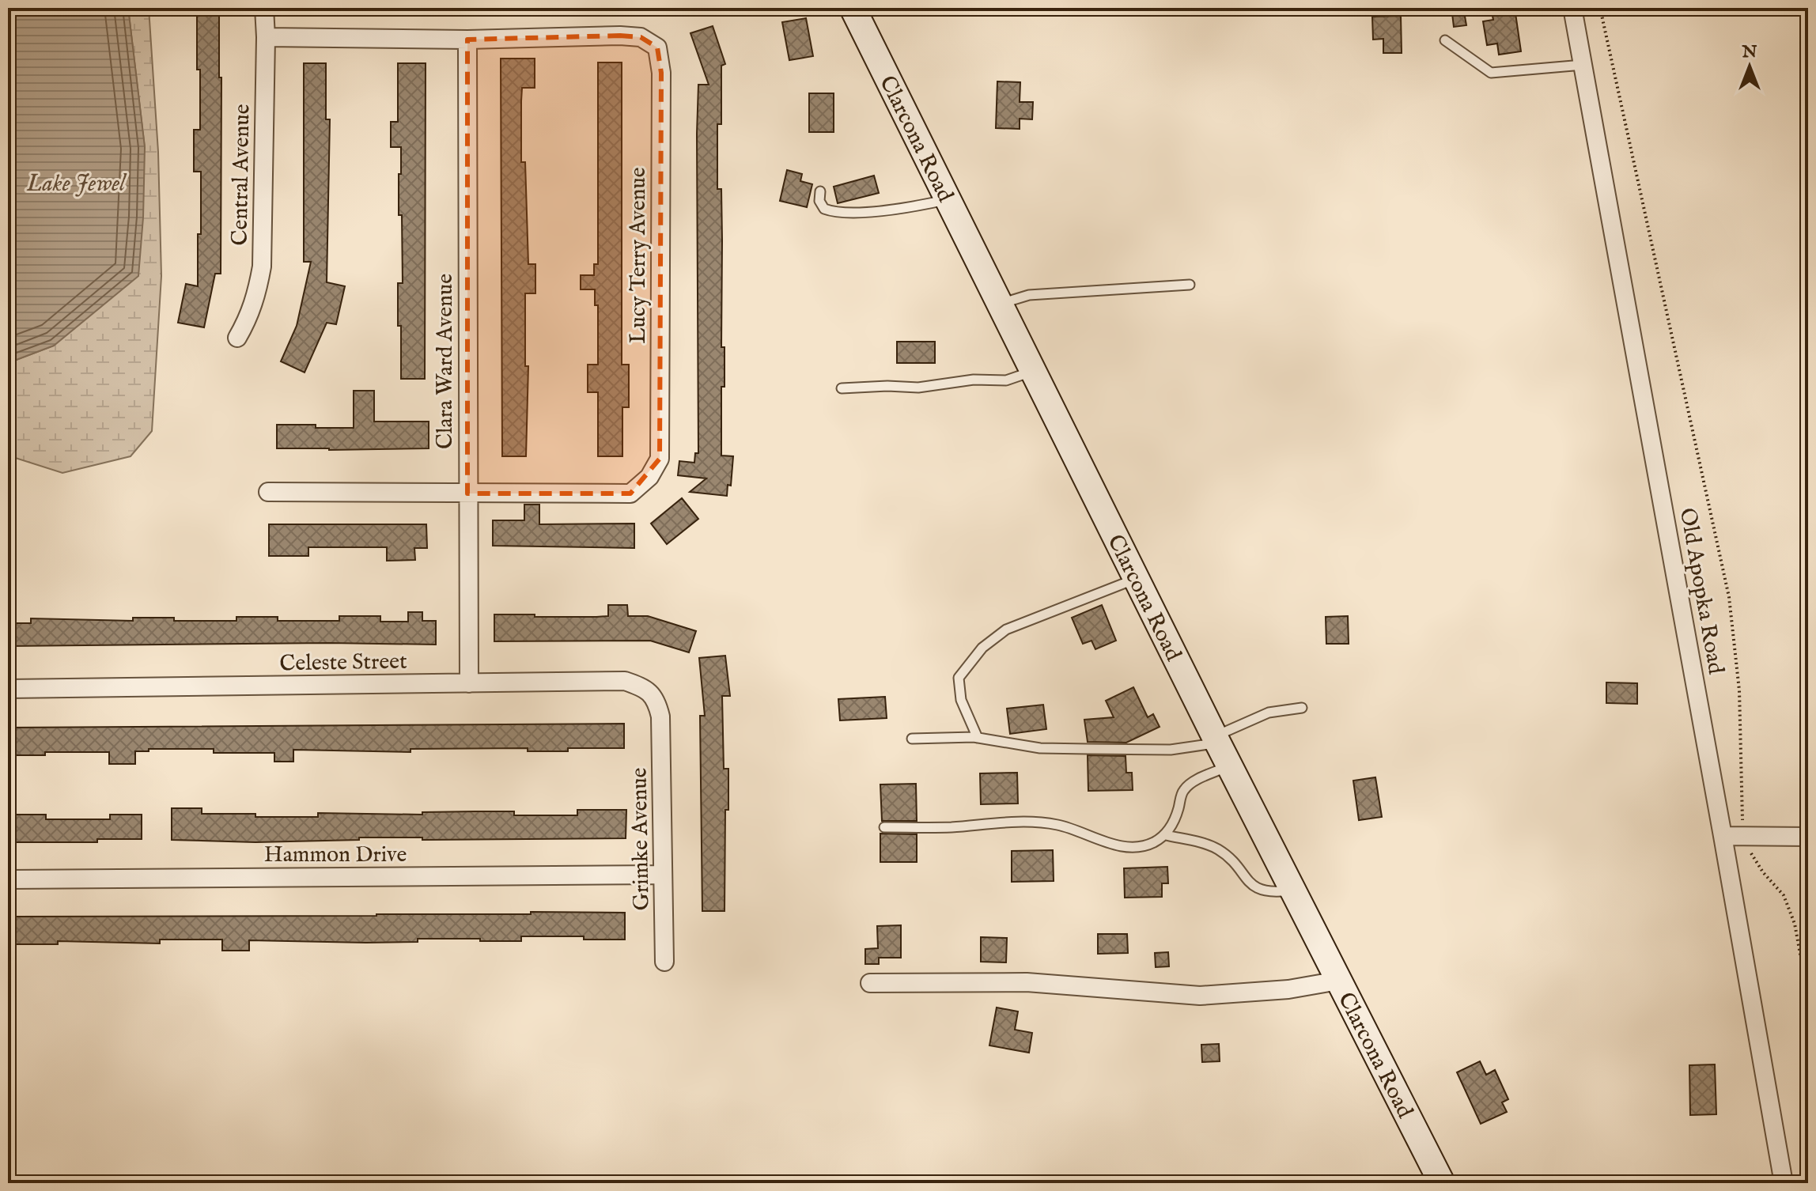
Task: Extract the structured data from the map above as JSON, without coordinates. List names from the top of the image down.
{
  "streets": {
    "main road": ["Clarcona Road"],
    "street": [
      "Central Avenue",
      "Lucy Terry Avenue",
      "Clara Ward Avenue",
      "Old Apopka Road",
      "Celeste Street",
      "Grimke Avenue",
      "Hammon Drive"
    ]
  },
  "crossings": [
    ["Lucy Terry Avenue", "Clara Ward Avenue"],
    ["Clara Ward Avenue", "Celeste Street"],
    ["Celeste Street", "Grimke Avenue"],
    ["Grimke Avenue", "Hammon Drive"]
  ],
  "water": ["Lake Jewel"],
  "north": "top"
}
